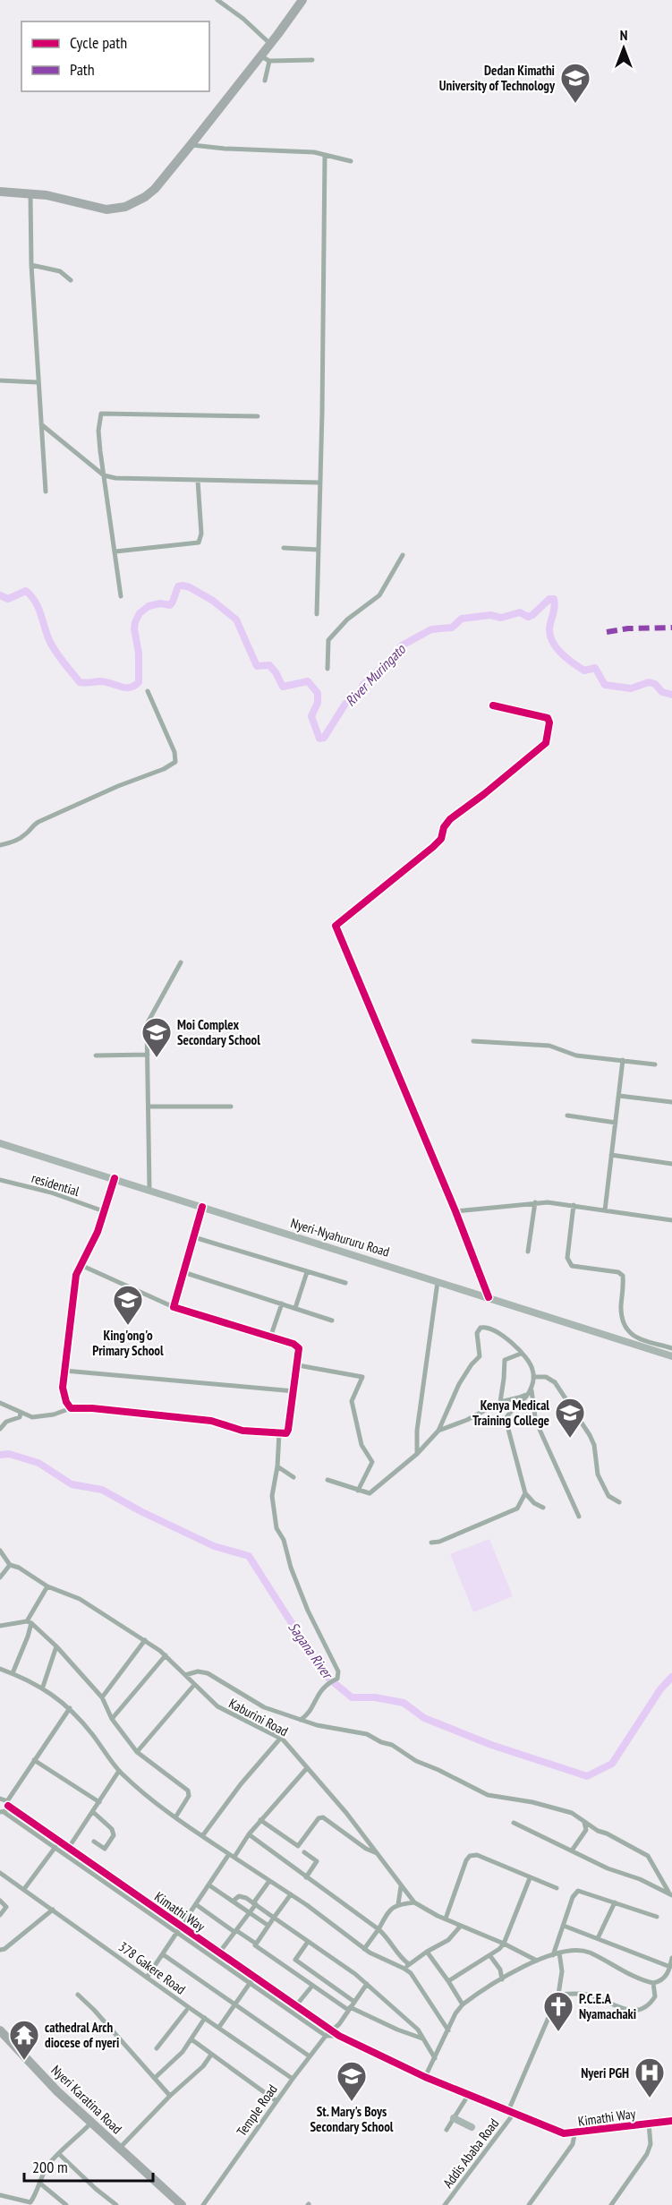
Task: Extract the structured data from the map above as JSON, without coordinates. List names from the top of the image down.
{
  "streets": {
    "highway": ["Nyeri Karatina Road"],
    "main road": ["Nyeri-Nyahururu Road"],
    "street": [
      "residential",
      "Kaburini Road",
      "Kimathi Way",
      "378 Gakere Road",
      "Temple Road",
      "Addis Ababa Road"
    ]
  },
  "crossings": [
    ["Kimathi Way", "Temple Road"],
    ["Kimathi Way", "Addis Ababa Road"],
    ["378 Gakere Road", "Temple Road"]
  ],
  "water": ["River Muringato", "Sagana River"],
  "places": {
    "school or university": [
      "Dedan Kimathi University of Technology",
      "Moi Complex Secondary School",
      "King'ong'o Primary School",
      "Kenya Medical Training College",
      "St. Mary's Boys Secondary School"
    ],
    "church": ["P.C.E.A Nyamachaki"],
    "temple": ["cathedral Arch diocese of nyeri"],
    "hospital": ["Nyeri PGH"]
  },
  "legend": ["Cycle path", "Path"],
  "scale_bar": "200 m",
  "north": "top"
}
